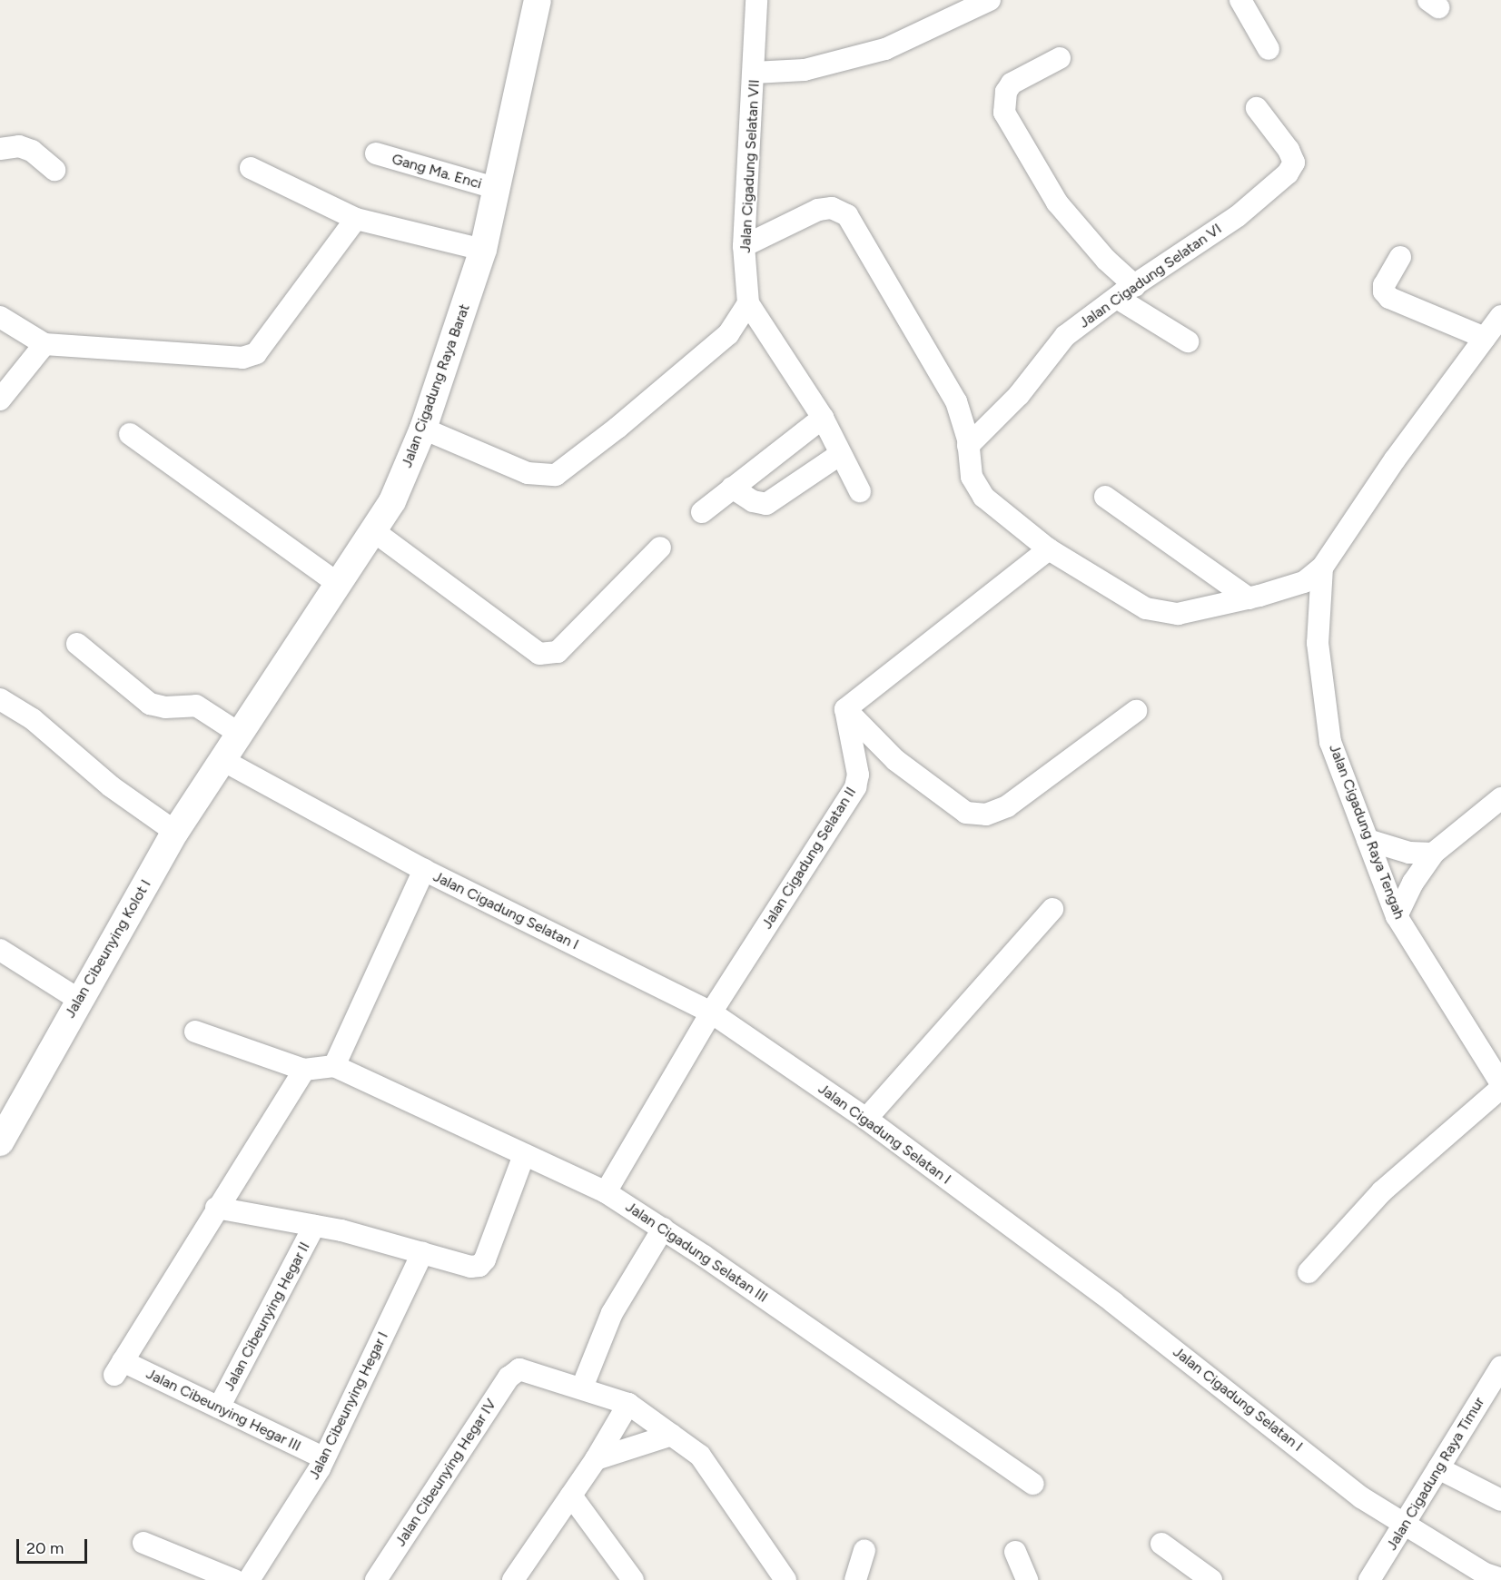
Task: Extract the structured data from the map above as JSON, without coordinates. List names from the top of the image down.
{
  "streets": {
    "street": [
      "Jalan Cigadung Selatan VII",
      "Gang Ma. Enci",
      "Jalan Cigadung Selatan VI",
      "Jalan Cigadung Raya Barat",
      "Jalan Cigadung Raya Tengah",
      "Jalan Cigadung Selatan II",
      "Jalan Cigadung Selatan I",
      "Jalan Cibeunying Kolot I",
      "Jalan Cigadung Selatan III",
      "Jalan Cibeunying Hegar II",
      "Jalan Cibeunying Hegar I",
      "Jalan Cibeunying Hegar III",
      "Jalan Cibeunying Hegar IV",
      "Jalan Cigadung Raya Timur"
    ]
  },
  "crossings": [
    ["Gang Ma. Enci", "Jalan Cigadung Raya Barat"],
    ["Jalan Cigadung Raya Barat", "Jalan Cigadung Selatan I"],
    ["Jalan Cigadung Raya Barat", "Jalan Cibeunying Kolot I"],
    ["Jalan Cigadung Selatan II", "Jalan Cigadung Selatan I"],
    ["Jalan Cigadung Selatan II", "Jalan Cigadung Selatan III"],
    ["Jalan Cigadung Selatan I", "Jalan Cibeunying Kolot I"],
    ["Jalan Cigadung Selatan I", "Jalan Cigadung Raya Timur"],
    ["Jalan Cibeunying Hegar II", "Jalan Cibeunying Hegar III"],
    ["Jalan Cibeunying Hegar I", "Jalan Cibeunying Hegar III"]
  ],
  "scale_bar": "20 m"
}
